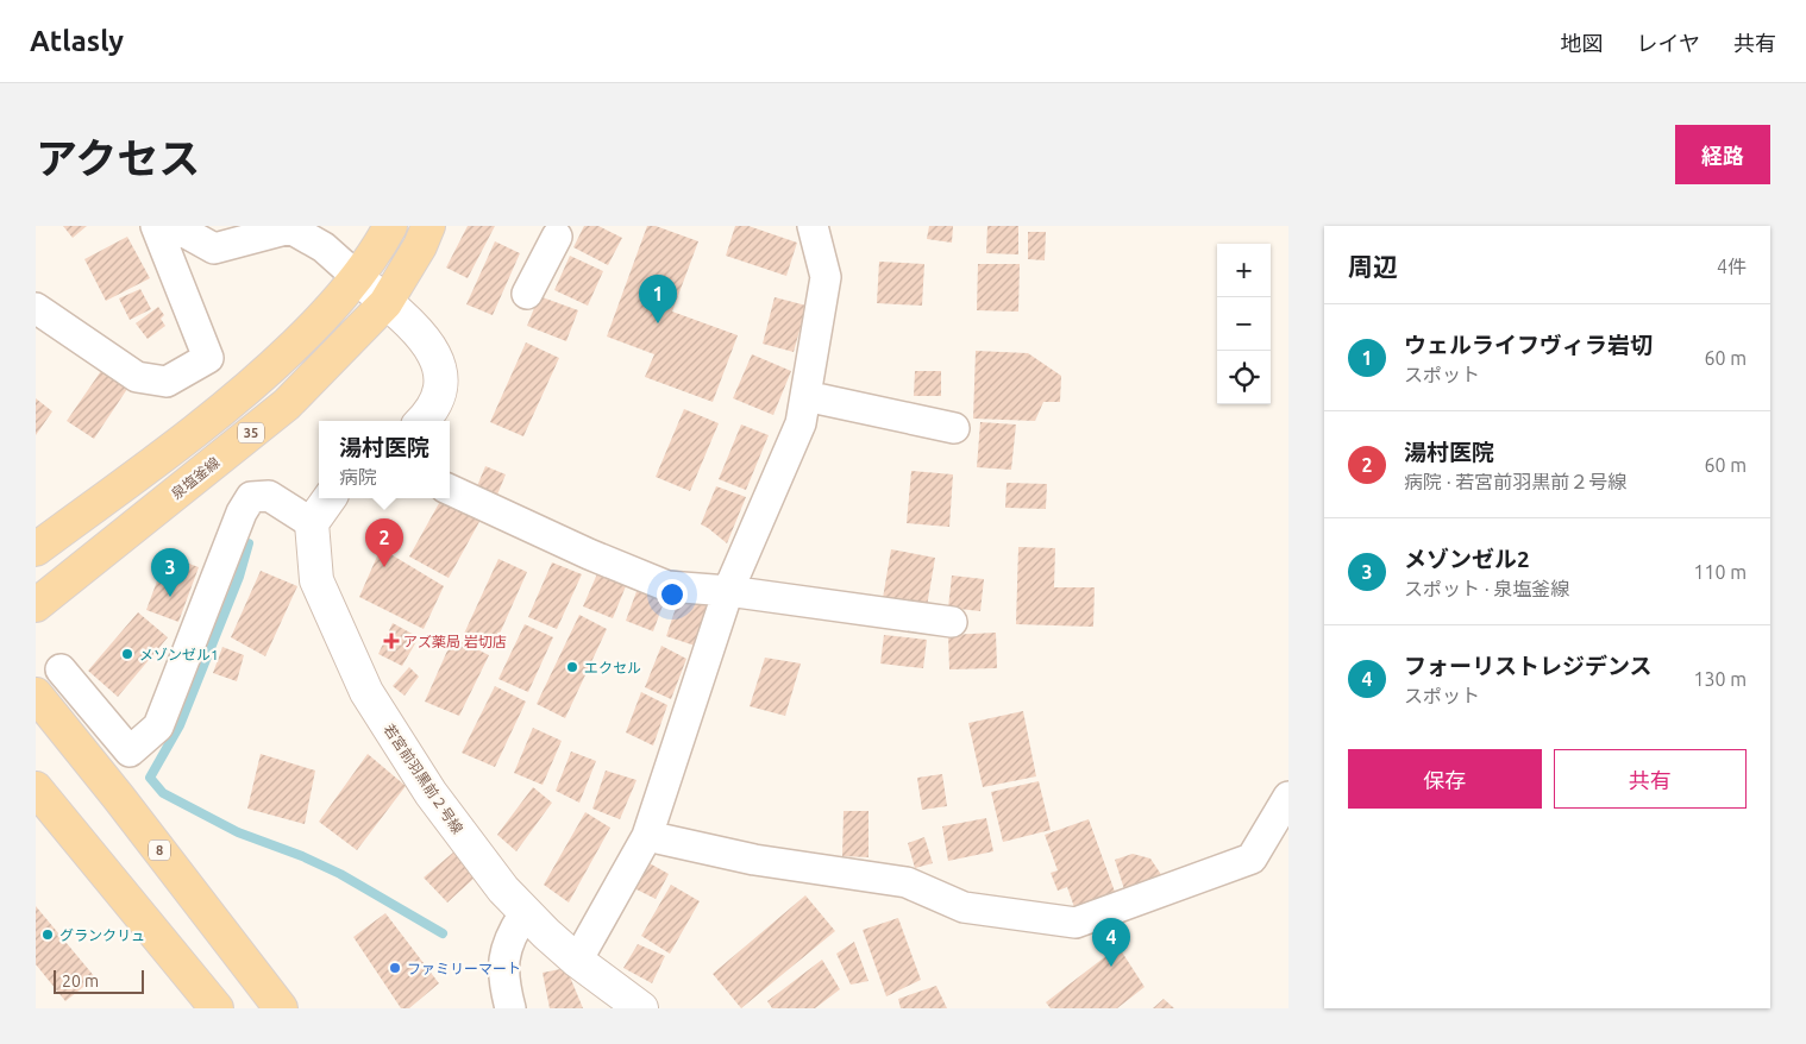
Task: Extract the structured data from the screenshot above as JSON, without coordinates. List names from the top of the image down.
{
  "streets": {
    "main road": ["35", "泉塩釜線", "8"],
    "street": ["若宮前羽黒前２号線"]
  },
  "places": {
    "health": ["アズ薬局 岩切店"],
    "other": [
      "メゾンゼル1",
      "エクセル",
      "グランクリュ",
      "ファミリーマート"
    ]
  },
  "scale_bar": "20 m",
  "page": {
    "header": "Atlasly",
    "nav": ["地図", "レイヤ", "共有"],
    "title": "アクセス",
    "buttons": [
      "経路",
      ["保存", "共有"]
    ],
    "heading": ["周辺", "4件"],
    "map_buttons": ["+", "−"],
    "pins": [
      "1",
      "2",
      "3",
      "4"
    ],
    "list": [
      {
        "mark": "1",
        "name": "ウェルライフヴィラ岩切",
        "note": "スポット",
        "value": "60 m"
      },
      {
        "mark": "2",
        "name": "湯村医院",
        "note": "病院 · 若宮前羽黒前２号線",
        "value": "60 m"
      },
      {
        "mark": "3",
        "name": "メゾンゼル2",
        "note": "スポット · 泉塩釜線",
        "value": "110 m"
      },
      {
        "mark": "4",
        "name": "フォーリストレジデンス",
        "note": "スポット",
        "value": "130 m"
      }
    ],
    "popup": ["湯村医院", "病院"],
    "scale": "20 m"
  }
}
